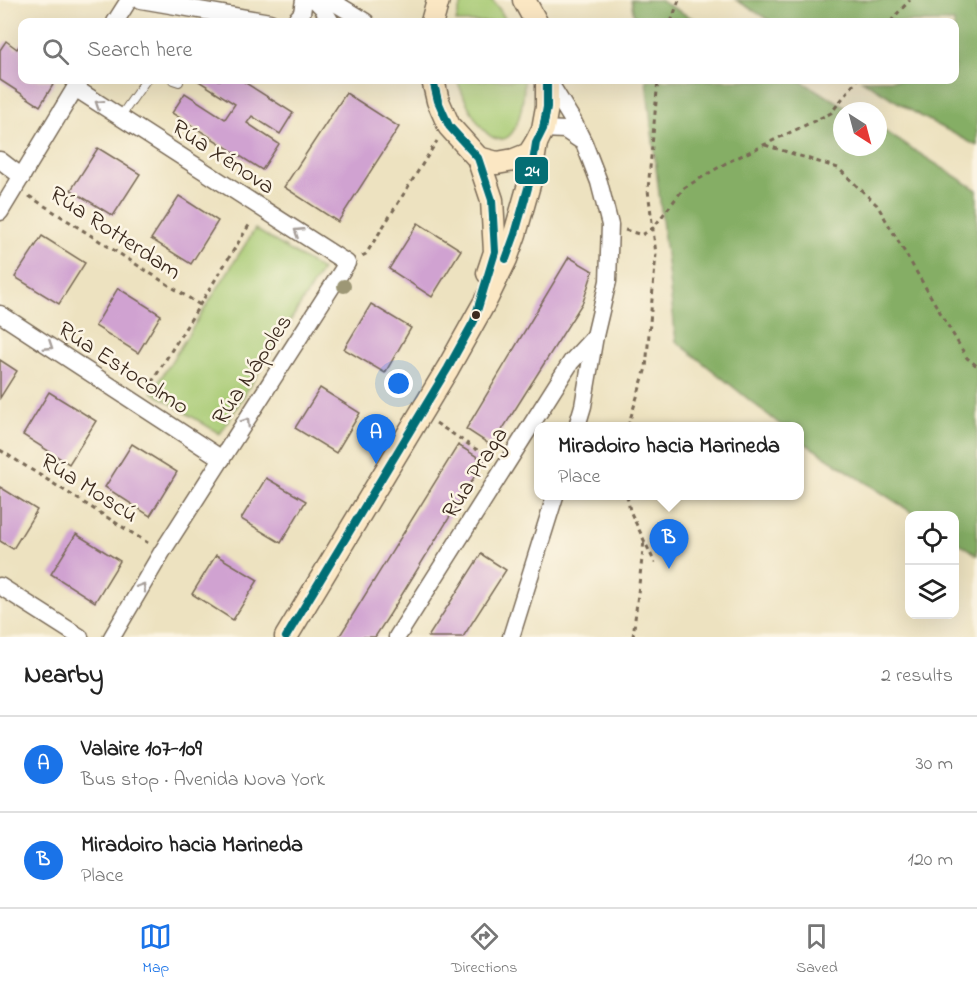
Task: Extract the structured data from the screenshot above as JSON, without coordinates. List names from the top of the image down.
{
  "streets": {
    "street": [
      "Rúa Xénova",
      "Rúa Estocolmo",
      "Rúa Nápoles",
      "Rúa Praga"
    ],
    "path": ["Rúa Rotterdam", "Rúa Moscú"]
  },
  "crossings": [
    ["Rúa Xénova", "Rúa Nápoles"],
    ["Rúa Estocolmo", "Rúa Nápoles"],
    ["Rúa Nápoles", "Rúa Moscú"]
  ],
  "one_way": ["Rúa Estocolmo"],
  "lines": ["transit line 24"],
  "north": "bottom right",
  "page": {
    "search": "Search here",
    "pins": ["A", "B"],
    "popup": ["Miradoiro hacia Marineda", "Place"],
    "heading": ["Nearby", "2 results"],
    "list": [
      {
        "mark": "A",
        "name": "Valaire 107-109",
        "note": "Bus stop · Avenida Nova York",
        "value": "30 m"
      },
      {
        "mark": "B",
        "name": "Miradoiro hacia Marineda",
        "note": "Place",
        "value": "120 m"
      }
    ],
    "nav": ["Map", "Directions", "Saved"]
  }
}
